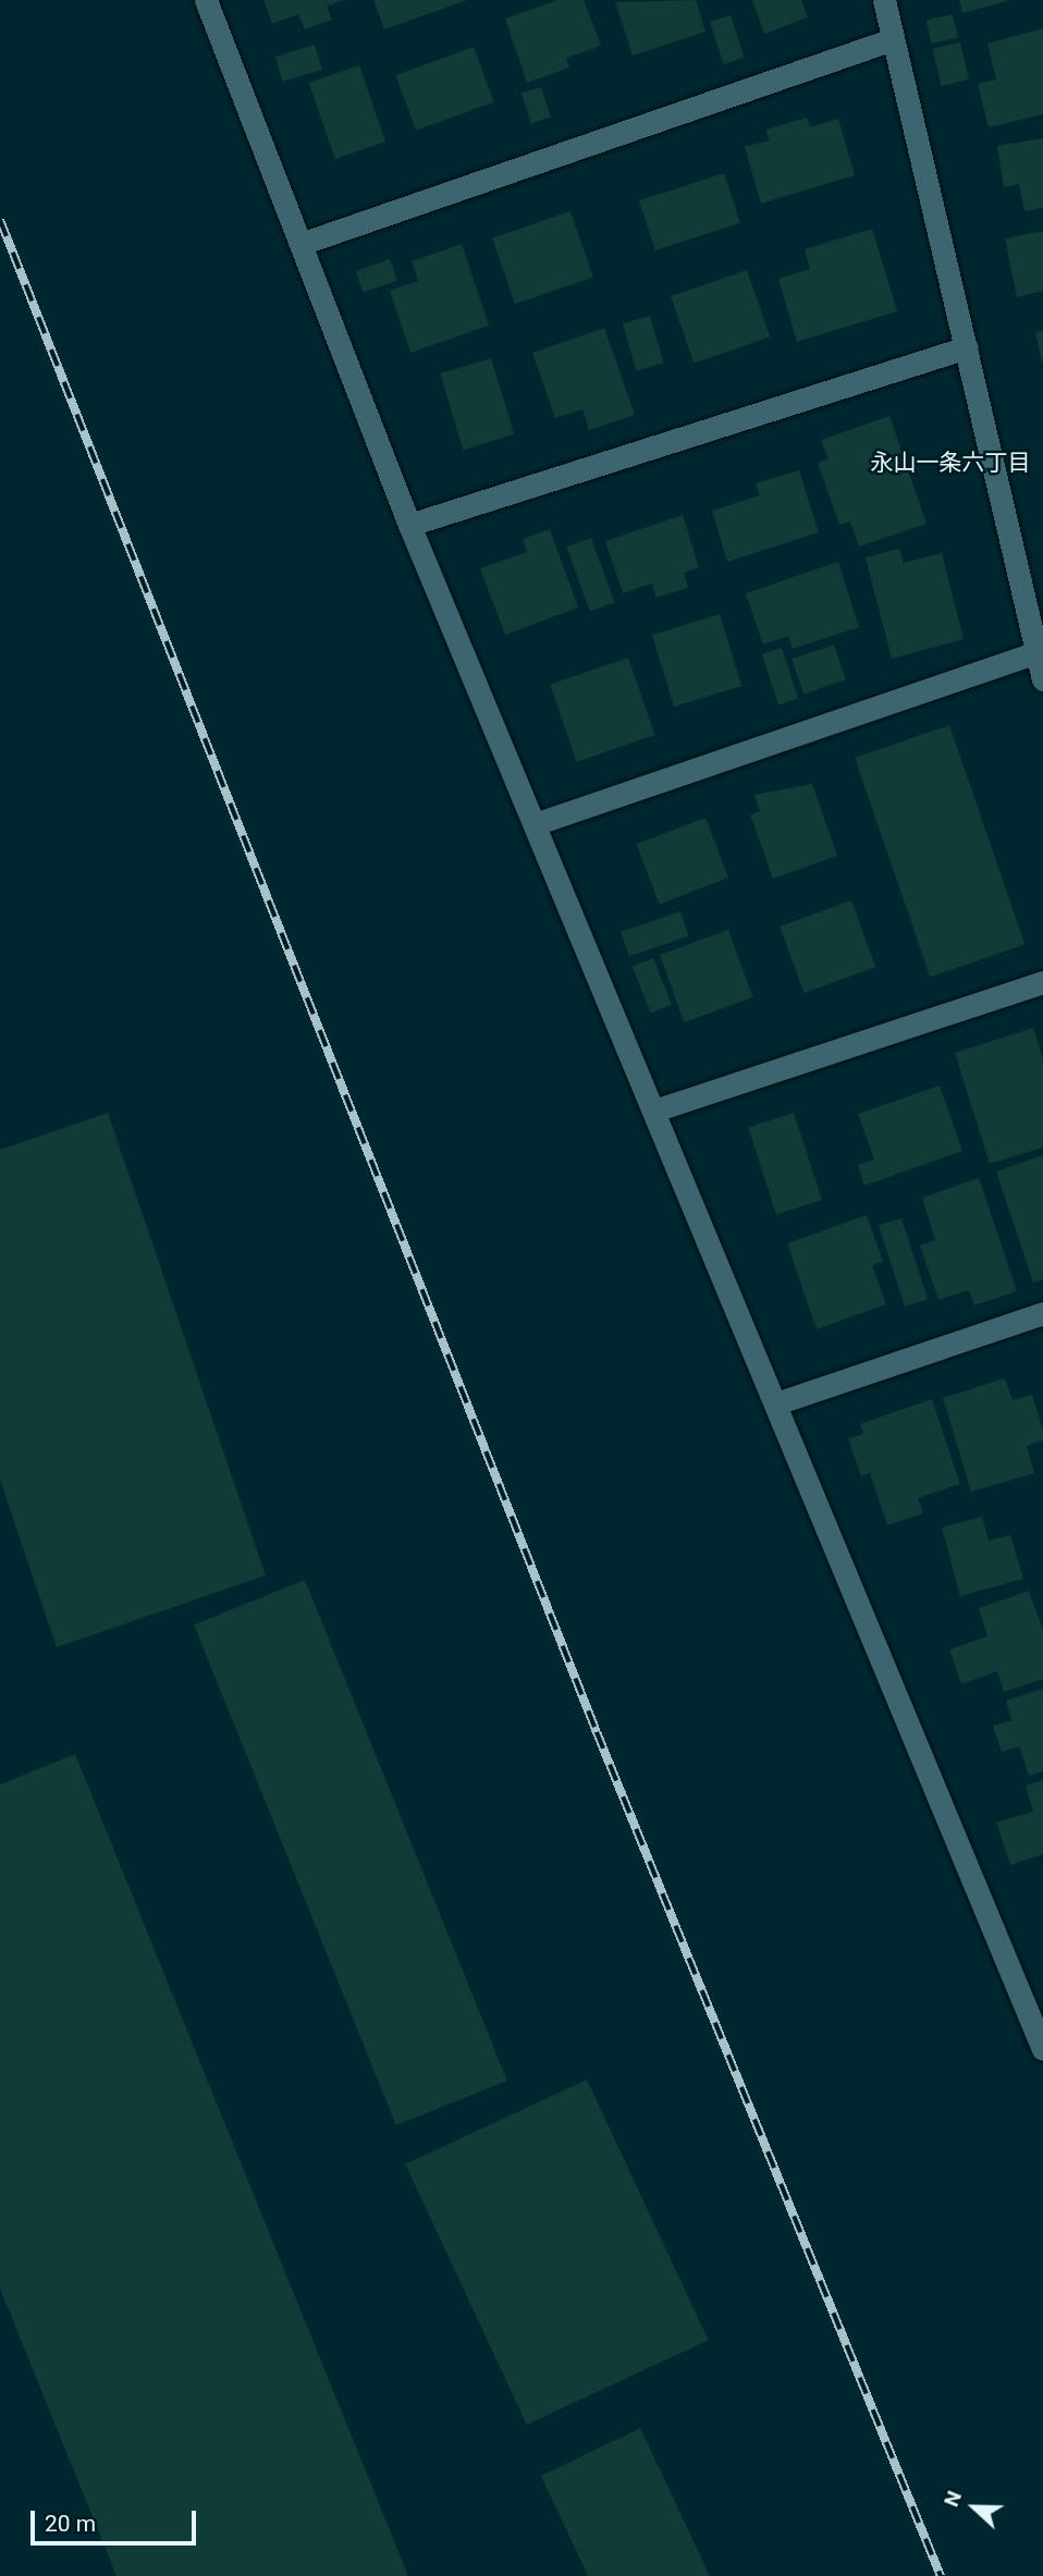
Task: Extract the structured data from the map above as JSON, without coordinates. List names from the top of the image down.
{
  "districts": ["永山一条六丁目"],
  "scale_bar": "20 m",
  "north": "left"
}
